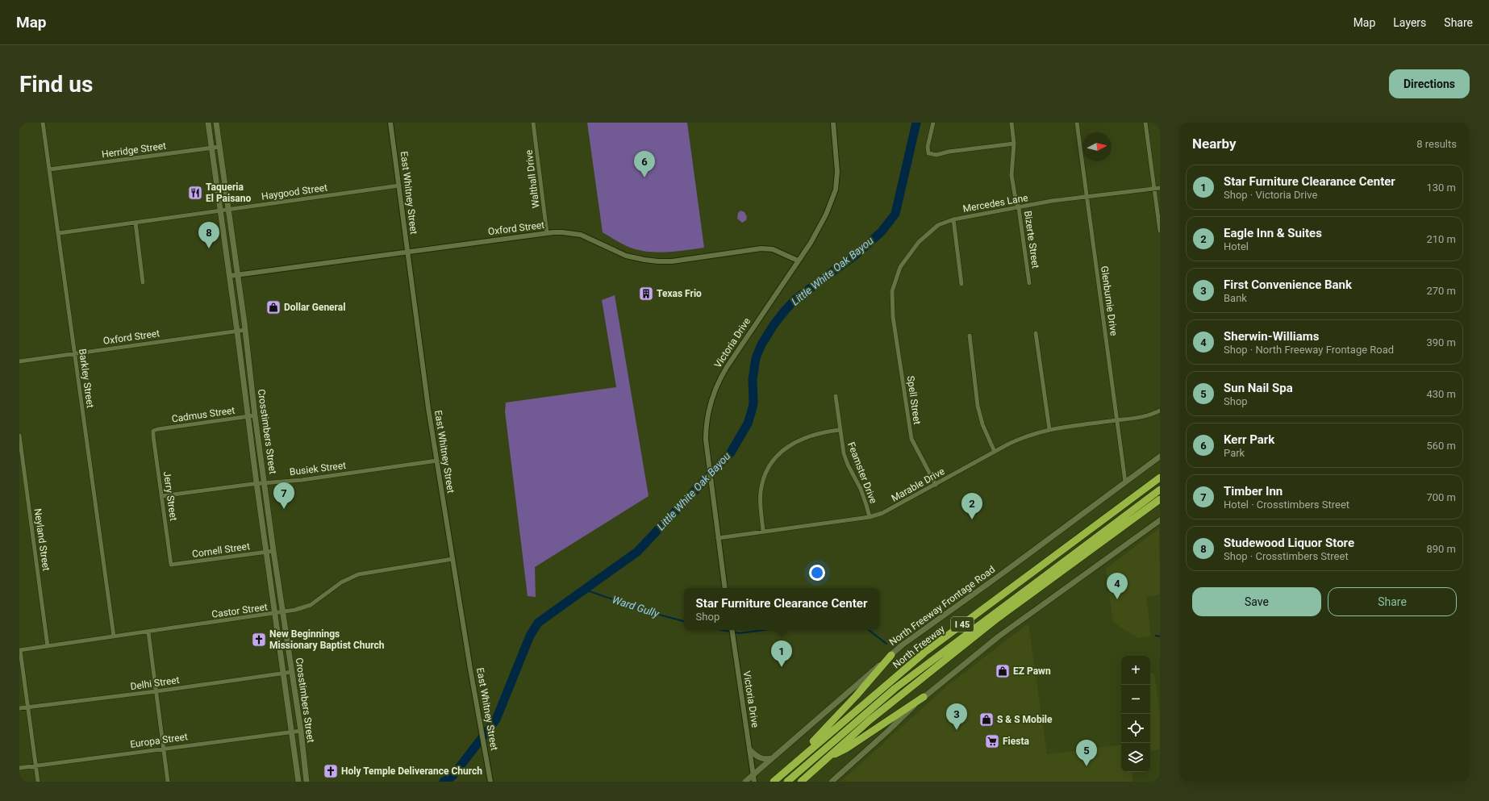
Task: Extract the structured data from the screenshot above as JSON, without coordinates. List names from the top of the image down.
{
  "streets": {
    "highway": ["I 45", "North Freeway"],
    "main road": ["Crosstimbers Street", "North Freeway Frontage Road"],
    "street": [
      "Herridge Street",
      "Walthall Drive",
      "Haygood Street",
      "East Whitney Street",
      "Mercedes Lane",
      "Oxford Street",
      "Bizerte Street",
      "Glenburnie Drive",
      "Victoria Drive",
      "Barkley Street",
      "Spell Street",
      "Cadmus Street",
      "Busiek Street",
      "Feamster Drive",
      "Marable Drive",
      "Jerry Street",
      "Neyland Street",
      "Cornell Street",
      "Castor Street",
      "Delhi Street",
      "Europa Street"
    ]
  },
  "crossings": [
    ["Herridge Street", "Barkley Street"],
    ["Herridge Street", "Crosstimbers Street"],
    ["Walthall Drive", "Oxford Street"],
    ["Haygood Street", "East Whitney Street"],
    ["Haygood Street", "Barkley Street"],
    ["Haygood Street", "Crosstimbers Street"],
    ["East Whitney Street", "Oxford Street"],
    ["East Whitney Street", "Busiek Street"],
    ["East Whitney Street", "Castor Street"],
    ["Mercedes Lane", "Bizerte Street"],
    ["Mercedes Lane", "Glenburnie Drive"],
    ["Mercedes Lane", "Spell Street"],
    ["Oxford Street", "Victoria Drive"],
    ["Oxford Street", "Barkley Street"],
    ["Oxford Street", "Crosstimbers Street"],
    ["Glenburnie Drive", "Marable Drive"],
    ["Glenburnie Drive", "North Freeway Frontage Road"],
    ["Victoria Drive", "Marable Drive"],
    ["Victoria Drive", "North Freeway Frontage Road"],
    ["Barkley Street", "Castor Street"],
    ["Spell Street", "Marable Drive"],
    ["Cadmus Street", "Crosstimbers Street"],
    ["Cadmus Street", "Jerry Street"],
    ["Crosstimbers Street", "Busiek Street"],
    ["Crosstimbers Street", "Cornell Street"],
    ["Crosstimbers Street", "Castor Street"],
    ["Crosstimbers Street", "Delhi Street"],
    ["Crosstimbers Street", "Europa Street"],
    ["Busiek Street", "Jerry Street"],
    ["Feamster Drive", "Marable Drive"],
    ["Jerry Street", "Cornell Street"],
    ["Neyland Street", "Castor Street"]
  ],
  "water": ["Little White Oak Bayou", "Ward Gully"],
  "places": {
    "restaurant": ["Taqueria El Paisano"],
    "building": ["Texas Frio"],
    "shop": ["Dollar General", "EZ Pawn", "S & S Mobile"],
    "church": ["New Beginnings Missionary Baptist Church", "Holy Temple Deliverance Church"],
    "supermarket": ["Fiesta"]
  },
  "north": "right",
  "page": {
    "header": "Map",
    "nav": ["Map", "Layers", "Share"],
    "buttons": [
      "Directions",
      ["Save", "Share"]
    ],
    "title": "Find us",
    "heading": ["Nearby", "8 results"],
    "pins": [
      "6",
      "8",
      "7",
      "2",
      "4",
      "1",
      "3",
      "5"
    ],
    "list": [
      {
        "mark": "1",
        "name": "Star Furniture Clearance Center",
        "note": "Shop · Victoria Drive",
        "value": "130 m"
      },
      {
        "mark": "2",
        "name": "Eagle Inn & Suites",
        "note": "Hotel",
        "value": "210 m"
      },
      {
        "mark": "3",
        "name": "First Convenience Bank",
        "note": "Bank",
        "value": "270 m"
      },
      {
        "mark": "4",
        "name": "Sherwin-Williams",
        "note": "Shop · North Freeway Frontage Road",
        "value": "390 m"
      },
      {
        "mark": "5",
        "name": "Sun Nail Spa",
        "note": "Shop",
        "value": "430 m"
      },
      {
        "mark": "6",
        "name": "Kerr Park",
        "note": "Park",
        "value": "560 m"
      },
      {
        "mark": "7",
        "name": "Timber Inn",
        "note": "Hotel · Crosstimbers Street",
        "value": "700 m"
      },
      {
        "mark": "8",
        "name": "Studewood Liquor Store",
        "note": "Shop · Crosstimbers Street",
        "value": "890 m"
      }
    ],
    "popup": ["Star Furniture Clearance Center", "Shop"],
    "map_buttons": ["+", "−"]
  }
}
